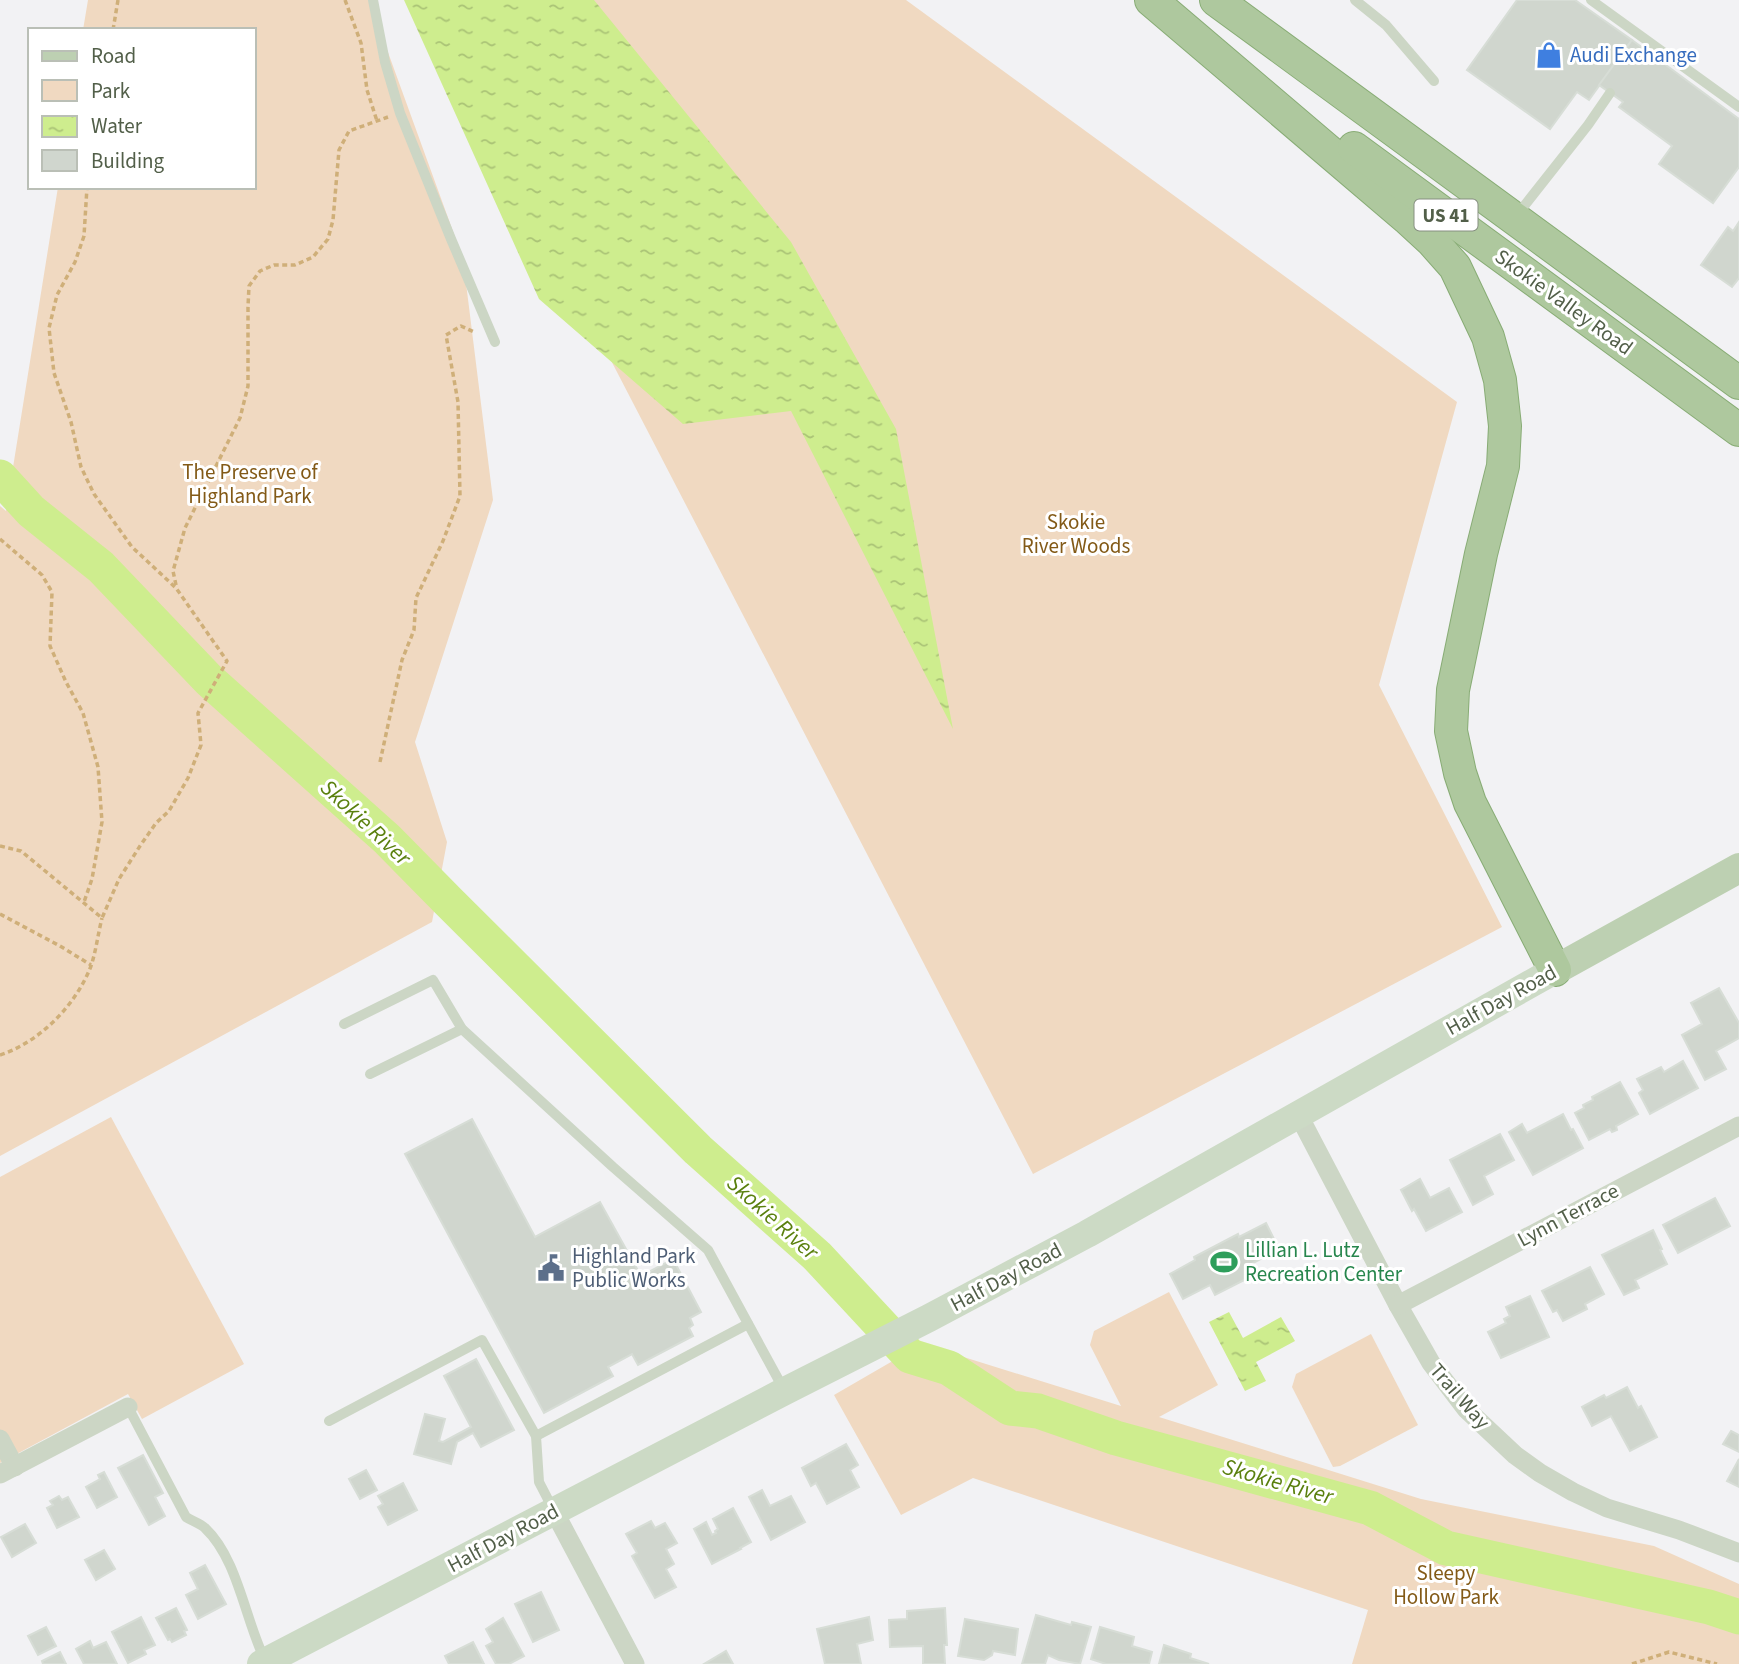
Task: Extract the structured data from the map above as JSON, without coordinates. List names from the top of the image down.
{
  "streets": {
    "highway": ["US 41", "Skokie Valley Road"],
    "main road": ["Half Day Road"],
    "street": ["Lynn Terrace", "Trail Way"]
  },
  "crossings": [
    ["Half Day Road", "Trail Way"],
    ["Lynn Terrace", "Trail Way"]
  ],
  "water": ["Skokie River"],
  "parks": ["The Preserve of Highland Park", "Skokie River Woods", "Sleepy Hollow Park"],
  "places": {
    "shop": ["Audi Exchange"],
    "sports": ["Lillian L. Lutz Recreation Center"],
    "public building": ["Highland Park Public Works"]
  },
  "legend": [
    "Road",
    "Park",
    "Water",
    "Building"
  ]
}
